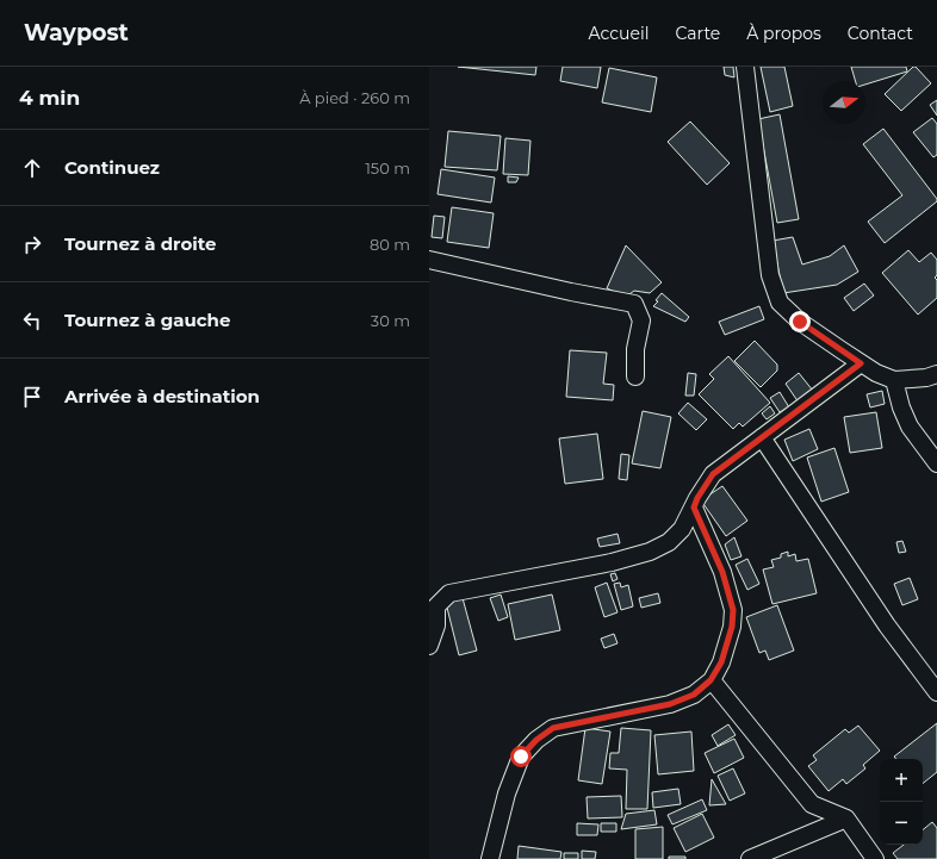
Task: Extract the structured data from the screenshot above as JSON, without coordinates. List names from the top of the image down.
{
  "north": "right",
  "page": {
    "header": "Waypost",
    "nav": [
      "Accueil",
      "Carte",
      "À propos",
      "Contact"
    ],
    "heading": ["4 min", "À pied · 260 m"],
    "list": [
      ["Continuez", "150 m"],
      ["Tournez à droite", "80 m"],
      ["Tournez à gauche", "30 m"],
      "Arrivée à destination"
    ],
    "map_buttons": ["+", "−"]
  }
}
